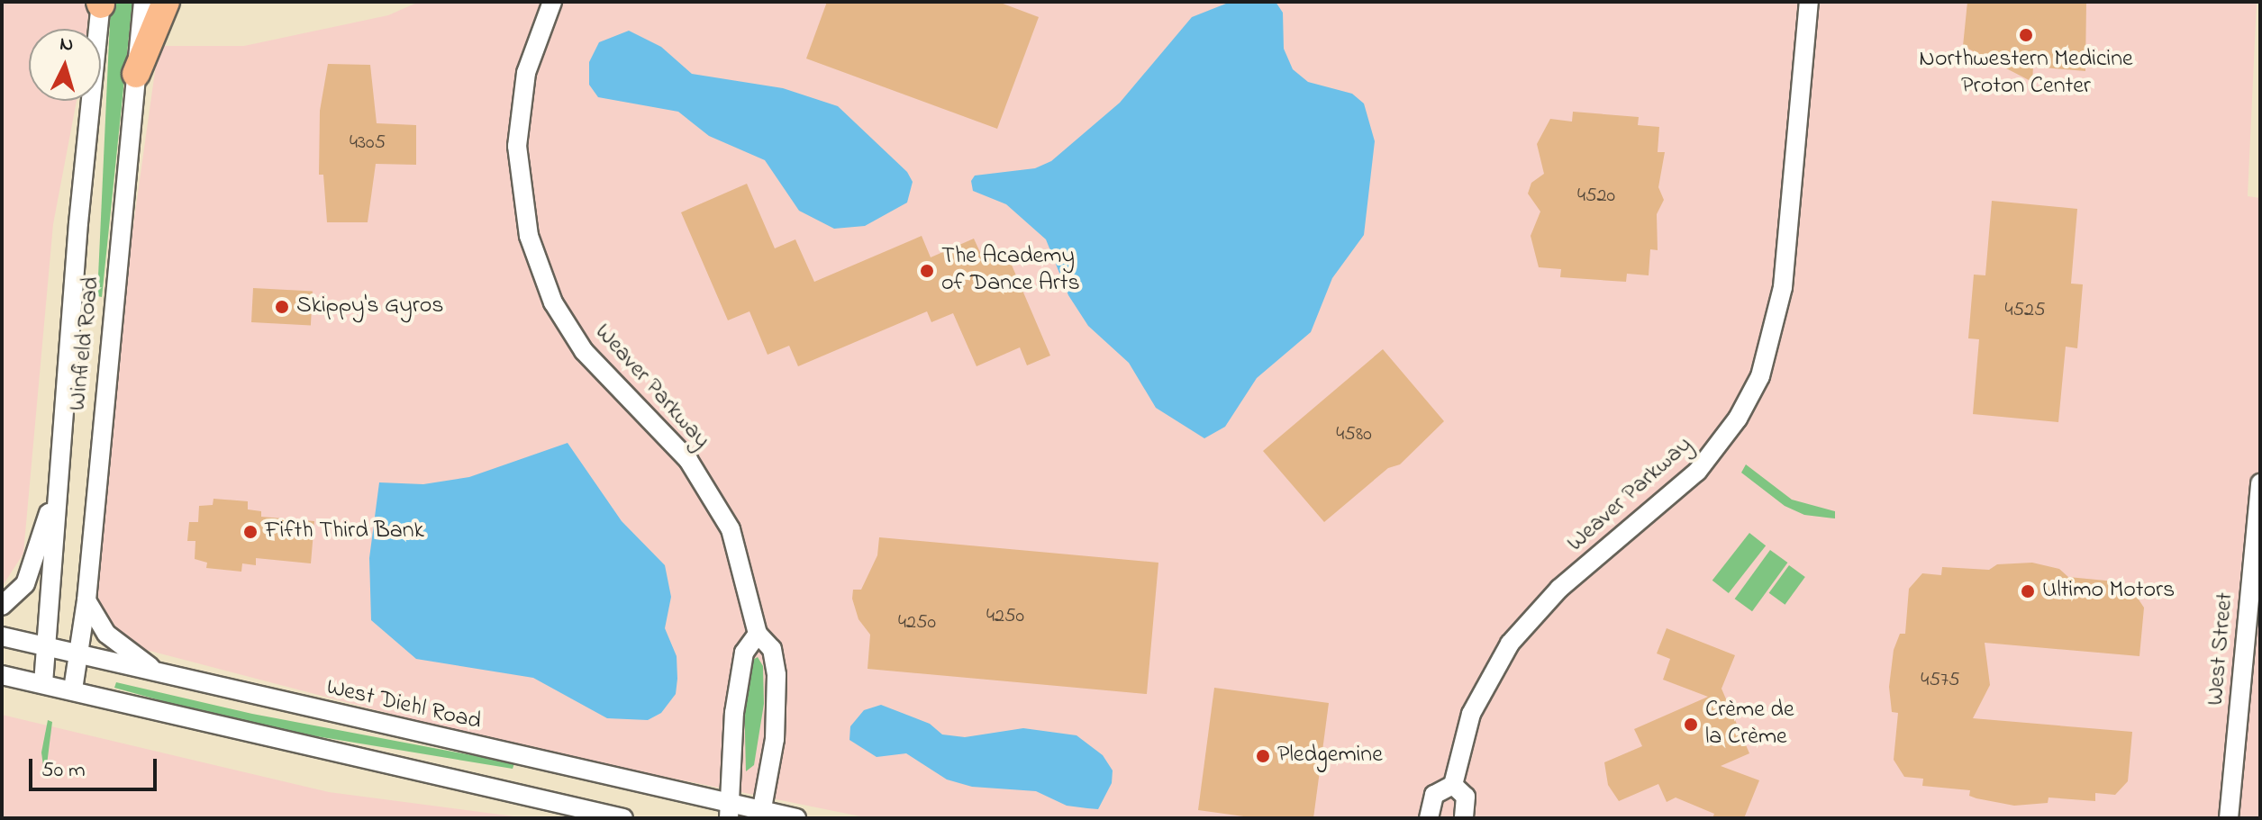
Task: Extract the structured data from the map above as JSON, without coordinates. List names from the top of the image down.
{
  "streets": {
    "street": [
      "Winfield Road",
      "Weaver Parkway",
      "West Street",
      "West Diehl Road"
    ]
  },
  "crossings": [
    ["Winfield Road", "West Diehl Road"],
    ["Weaver Parkway", "West Diehl Road"]
  ],
  "places": [
    "Northwestern Medicine Proton Center",
    "The Academy of Dance Arts",
    "Skippy's Gyros",
    "Fifth Third Bank",
    "Ultimo Motors",
    "Crème de la Crème",
    "Pledgemine"
  ],
  "house_numbers": [
    "4305",
    "4520",
    "4525",
    "4580",
    "4250",
    "4250",
    "4575"
  ],
  "scale_bar": "50 m",
  "north": "top"
}
